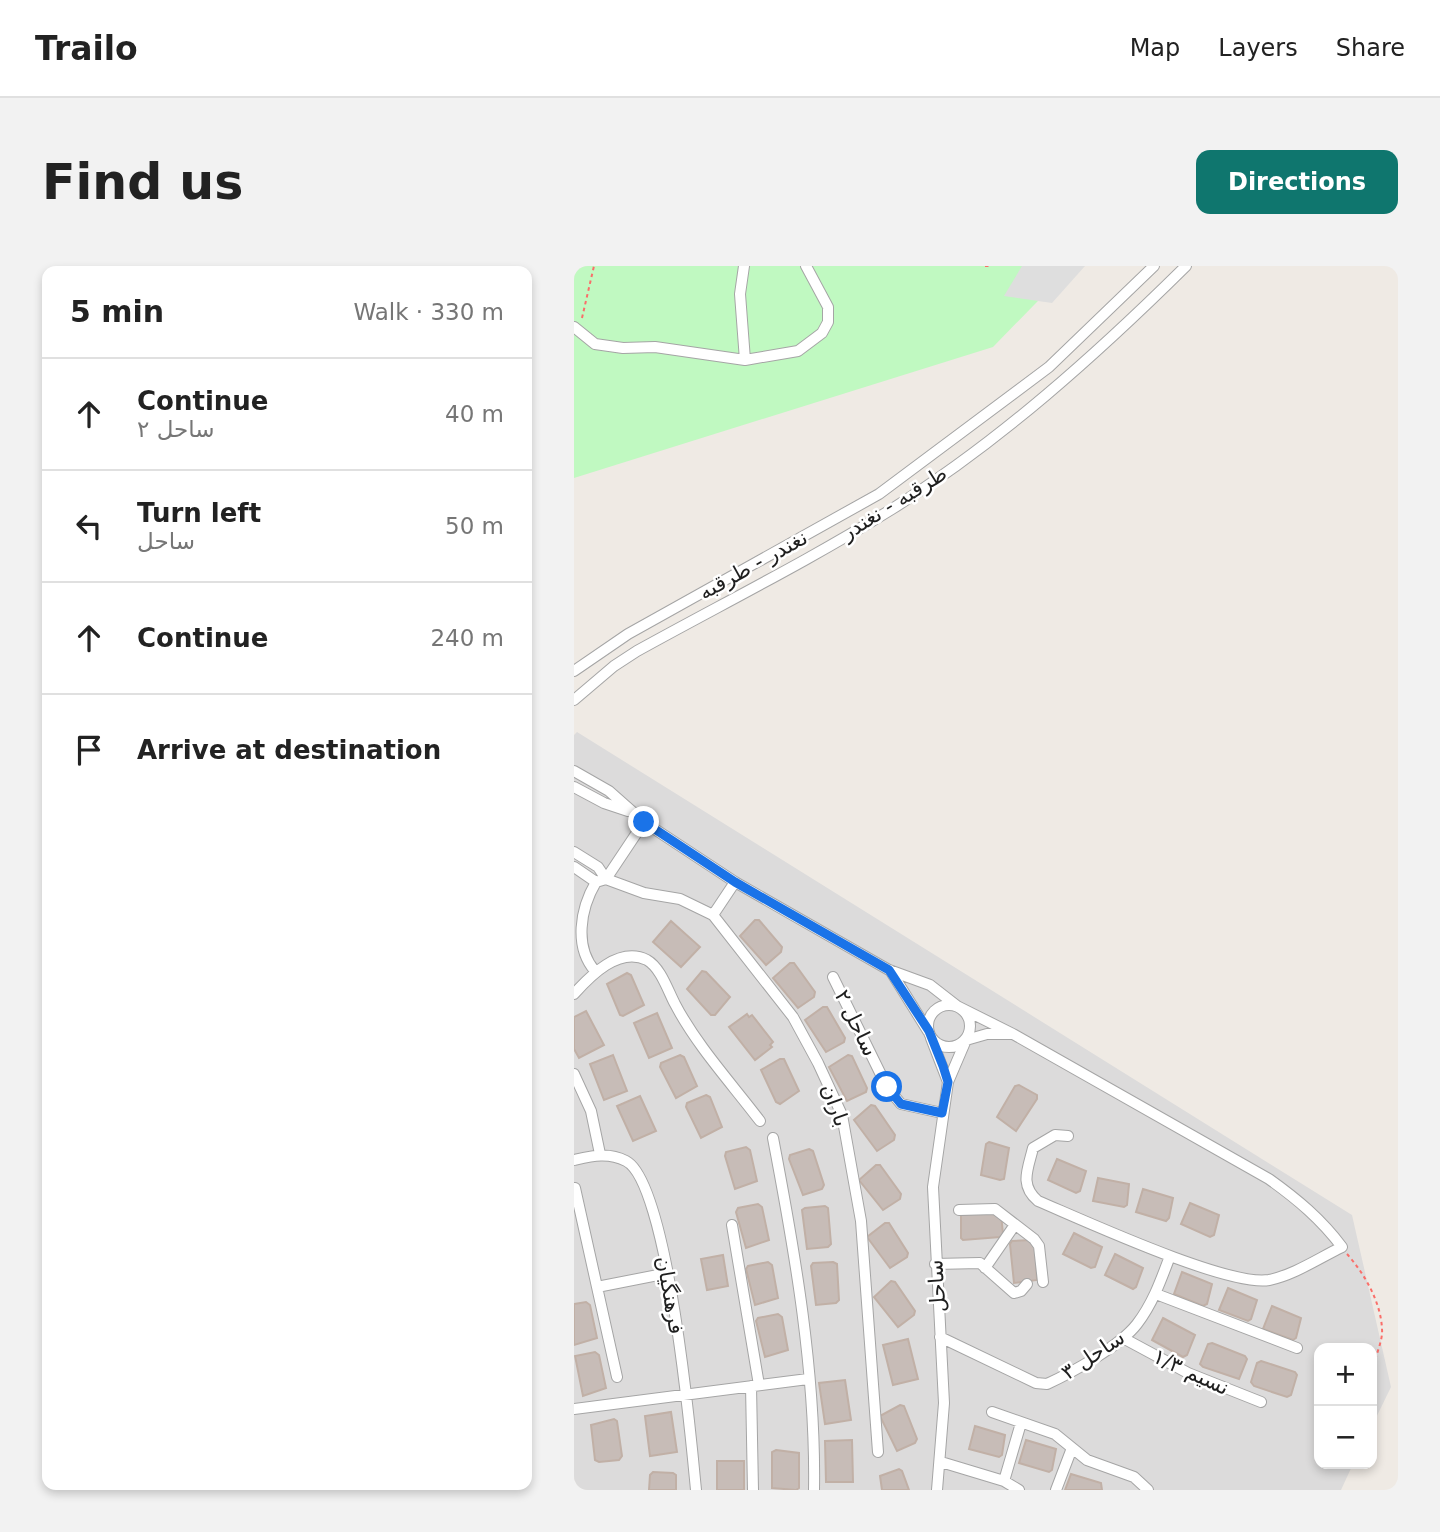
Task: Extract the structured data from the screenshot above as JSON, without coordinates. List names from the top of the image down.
{
  "streets": {
    "street": [
      "طرقبه - نغندر",
      "نغندر - طرقبه",
      "ساحل ۲",
      "باران",
      "ساحل",
      "فرهنگیان",
      "ساحل ۳",
      "نسیم ۱/۳"
    ]
  },
  "crossings": [
    ["ساحل ۲", "ساحل"],
    ["ساحل", "ساحل ۳"],
    ["ساحل ۳", "نسیم ۱/۳"]
  ],
  "page": {
    "header": "Trailo",
    "nav": ["Map", "Layers", "Share"],
    "buttons": "Directions",
    "title": "Find us",
    "heading": ["5 min", "Walk · 330 m"],
    "list": [
      ["Continue", "ساحل ۲", "40 m"],
      ["Turn left", "ساحل", "50 m"],
      ["Continue", "240 m"],
      "Arrive at destination"
    ],
    "map_buttons": ["+", "−"]
  }
}
